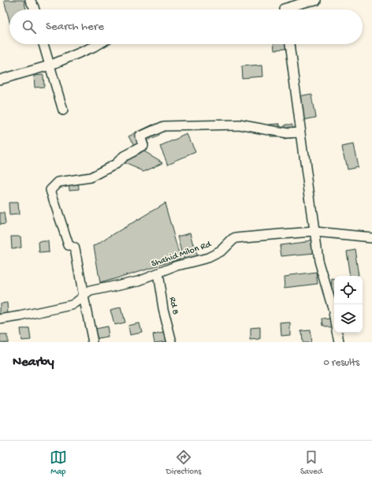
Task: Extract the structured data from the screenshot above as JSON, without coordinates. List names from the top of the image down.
{
  "streets": {
    "street": ["Shahid Milon Rd", "Rd 8"]
  },
  "crossings": [
    ["Shahid Milon Rd", "Rd 8"]
  ],
  "page": {
    "search": "Search here",
    "heading": ["Nearby", "0 results"],
    "nav": ["Map", "Directions", "Saved"]
  }
}
